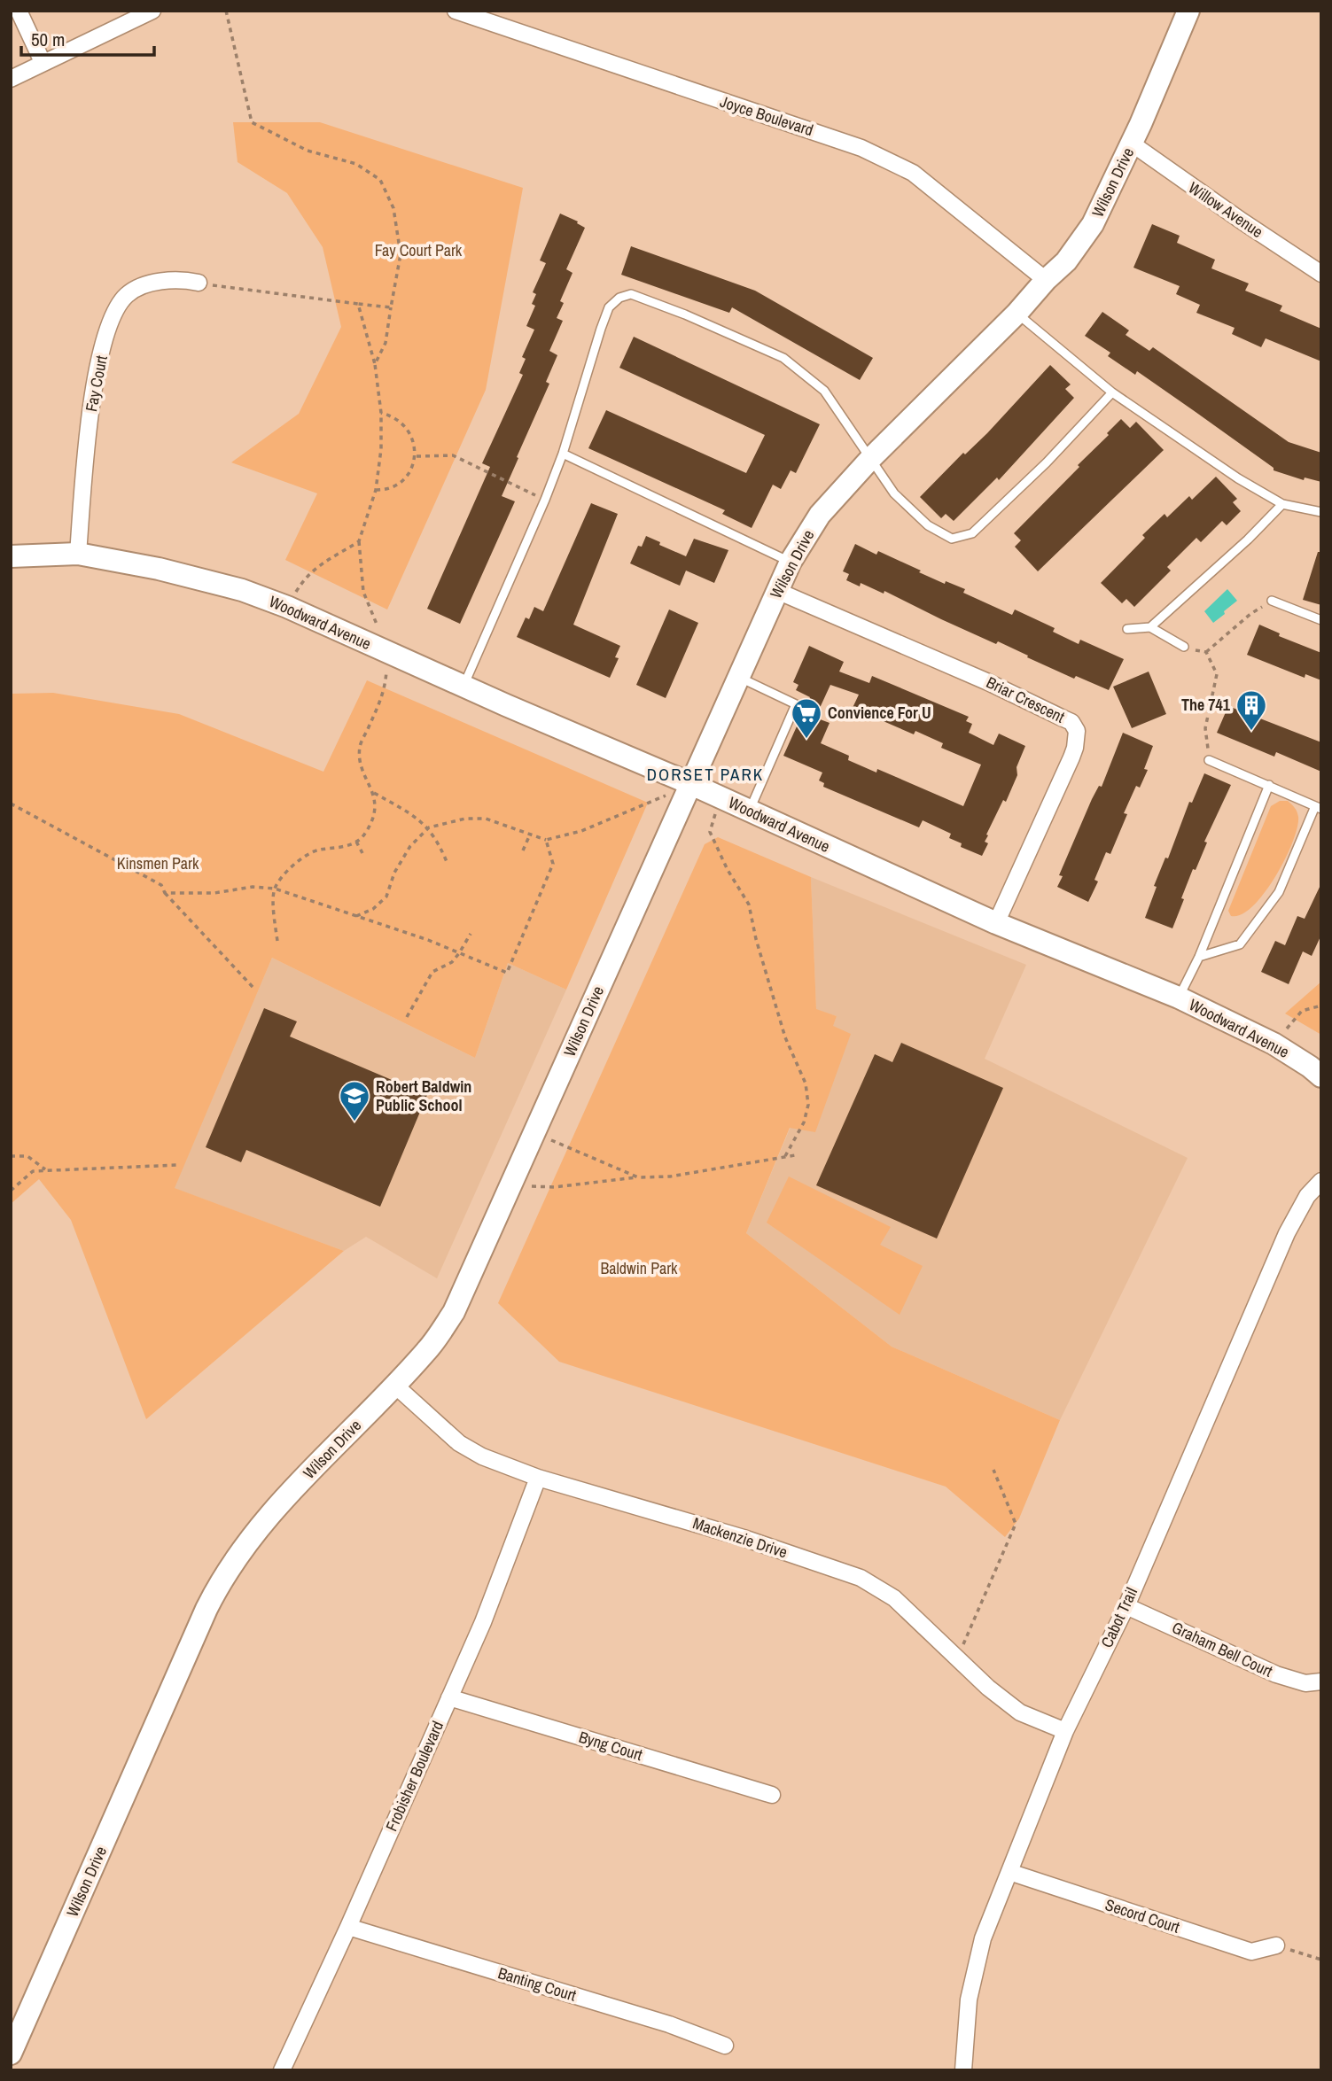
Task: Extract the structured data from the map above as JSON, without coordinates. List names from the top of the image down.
{
  "streets": {
    "street": [
      "Joyce Boulevard",
      "Wilson Drive",
      "Willow Avenue",
      "Fay Court",
      "Woodward Avenue",
      "Briar Crescent",
      "Mackenzie Drive",
      "Cabot Trail",
      "Graham Bell Court",
      "Byng Court",
      "Frobisher Boulevard",
      "Secord Court",
      "Banting Court"
    ]
  },
  "crossings": [
    ["Joyce Boulevard", "Wilson Drive"],
    ["Wilson Drive", "Willow Avenue"],
    ["Wilson Drive", "Woodward Avenue"],
    ["Wilson Drive", "Briar Crescent"],
    ["Wilson Drive", "Mackenzie Drive"],
    ["Fay Court", "Woodward Avenue"],
    ["Woodward Avenue", "Briar Crescent"],
    ["Mackenzie Drive", "Cabot Trail"],
    ["Mackenzie Drive", "Frobisher Boulevard"],
    ["Cabot Trail", "Graham Bell Court"],
    ["Cabot Trail", "Secord Court"],
    ["Byng Court", "Frobisher Boulevard"],
    ["Frobisher Boulevard", "Banting Court"]
  ],
  "districts": ["DORSET PARK"],
  "parks": ["Fay Court Park", "Kinsmen Park", "Baldwin Park"],
  "places": {
    "building": ["The 741"],
    "supermarket": ["Convience For U"],
    "school or university": ["Robert Baldwin Public School"]
  },
  "scale_bar": "50 m"
}
